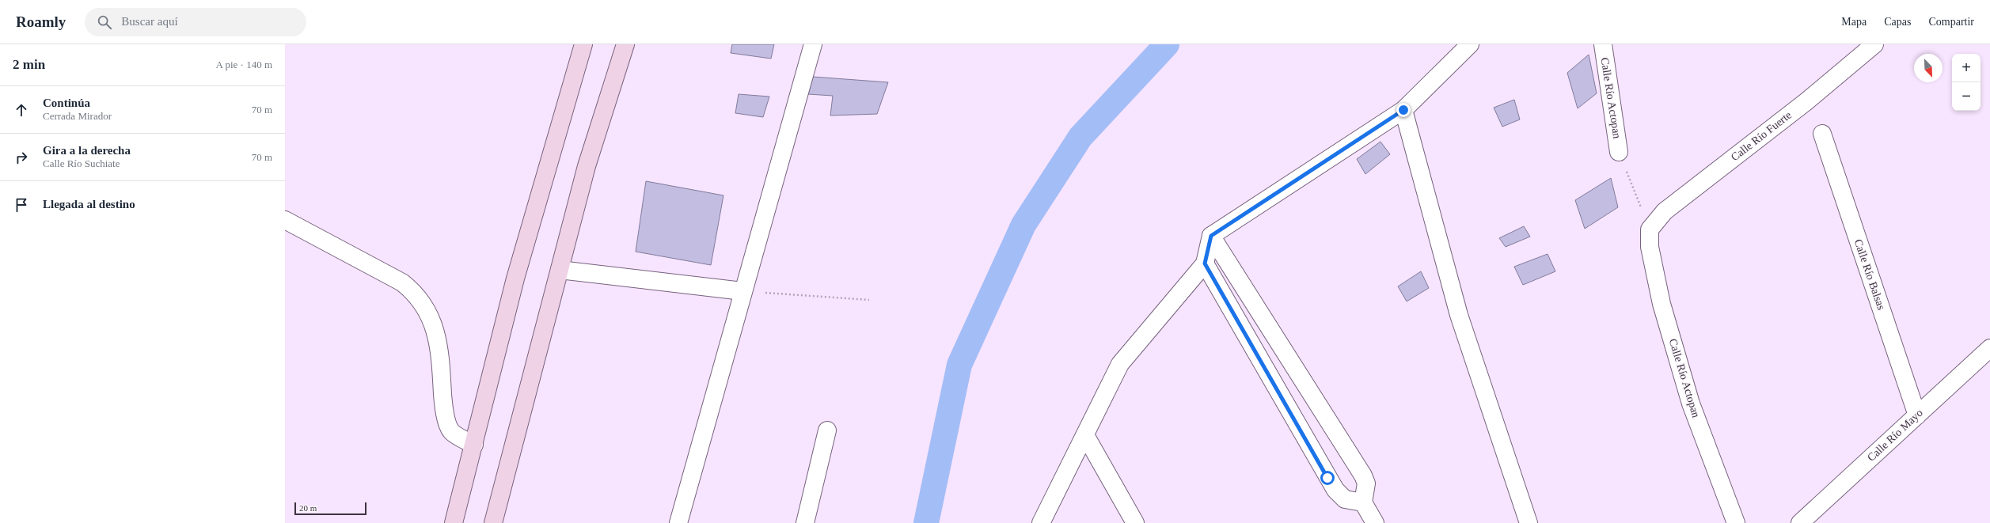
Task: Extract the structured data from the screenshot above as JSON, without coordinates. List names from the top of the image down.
{
  "streets": {
    "street": [
      "Calle Río Actopan",
      "Calle Río Fuerte",
      "Calle Río Balsas",
      "Calle Río Mayo"
    ]
  },
  "crossings": [
    ["Calle Río Actopan", "Calle Río Fuerte"],
    ["Calle Río Balsas", "Calle Río Mayo"]
  ],
  "scale_bar": "20 m",
  "north": "bottom right",
  "page": {
    "header": "Roamly",
    "search": "Buscar aquí",
    "nav": ["Mapa", "Capas", "Compartir"],
    "heading": ["2 min", "A pie · 140 m"],
    "map_buttons": ["+", "−"],
    "list": [
      ["Continúa", "Cerrada Mirador", "70 m"],
      ["Gira a la derecha", "Calle Río Suchiate", "70 m"],
      "Llegada al destino"
    ],
    "scale": "20 m"
  }
}
